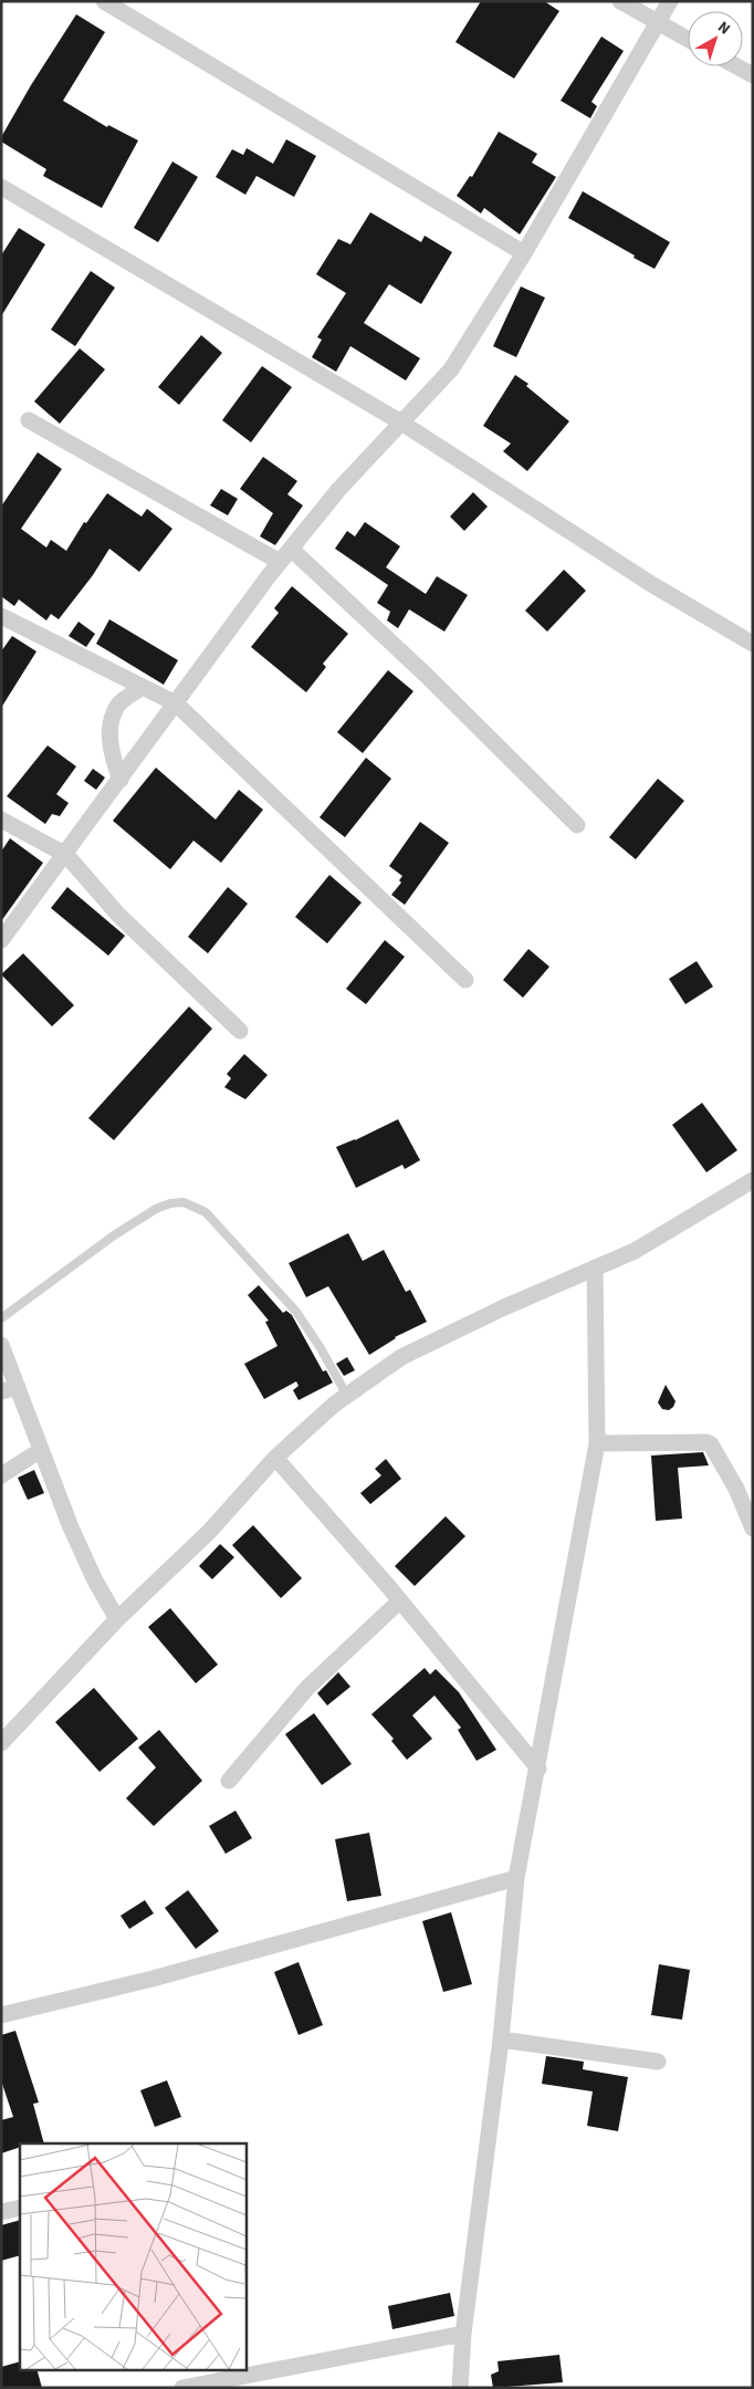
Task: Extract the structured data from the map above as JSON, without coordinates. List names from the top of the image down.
{
  "north": "top right"
}
